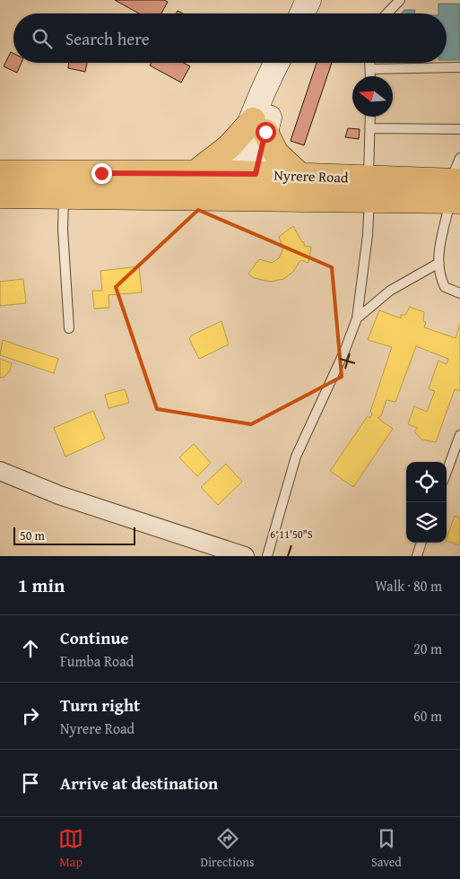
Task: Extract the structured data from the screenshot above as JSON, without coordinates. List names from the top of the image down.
{
  "streets": {
    "main road": ["Nyrere Road"]
  },
  "scale_bar": "50 m",
  "north": "left",
  "page": {
    "search": "Search here",
    "scale": "50 m",
    "heading": ["1 min", "Walk · 80 m"],
    "list": [
      ["Continue", "Fumba Road", "20 m"],
      ["Turn right", "Nyrere Road", "60 m"],
      "Arrive at destination"
    ],
    "nav": ["Map", "Directions", "Saved"]
  },
  "coordinates": ["6°11'50\"S"]
}
